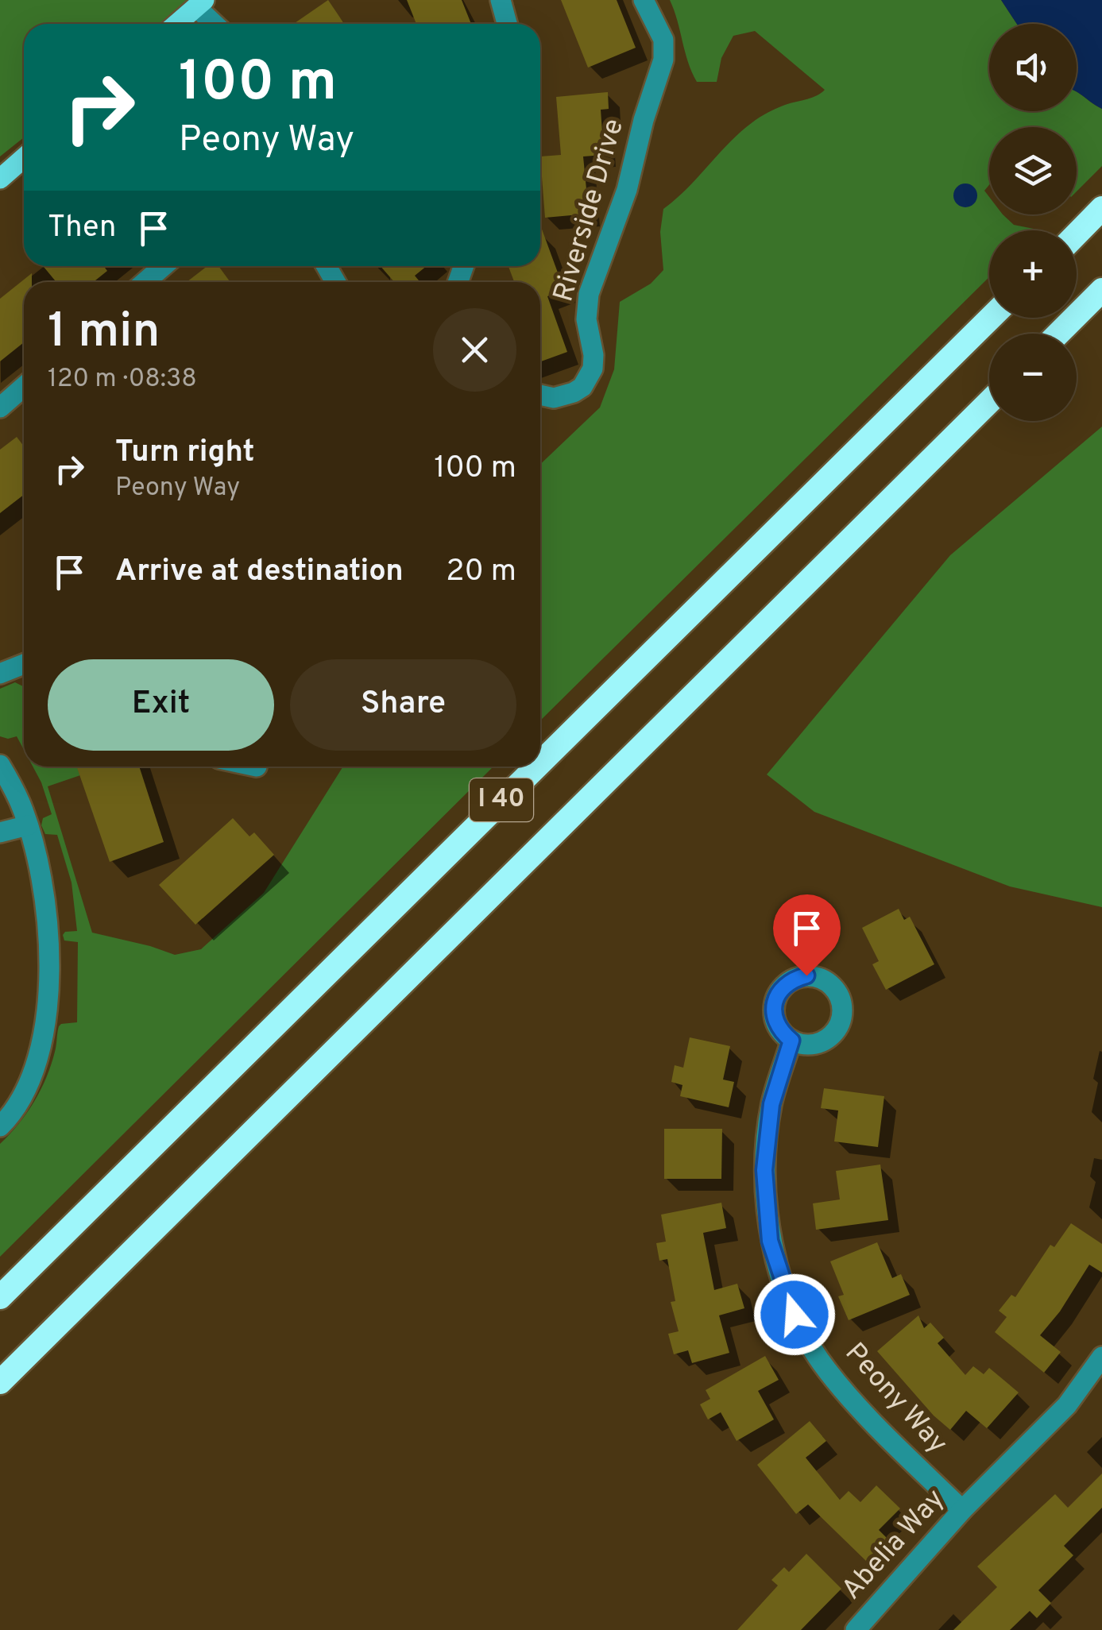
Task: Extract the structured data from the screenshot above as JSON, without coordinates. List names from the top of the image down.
{
  "streets": {
    "highway": ["I 40"],
    "street": ["Riverside Drive", "Peony Way", "Abelia Way"]
  },
  "crossings": [
    ["Peony Way", "Abelia Way"]
  ],
  "page": {
    "map_buttons": ["+", "−"],
    "turn": ["100 m", "Peony Way"],
    "then": "Then",
    "heading": ["1 min", "120 m · 08:38"],
    "list": [
      {
        "name": "Turn right",
        "note": "Peony Way",
        "value": "100 m"
      },
      {
        "name": "Arrive at destination",
        "value": "20 m"
      }
    ],
    "buttons": ["Exit", "Share"]
  }
}
